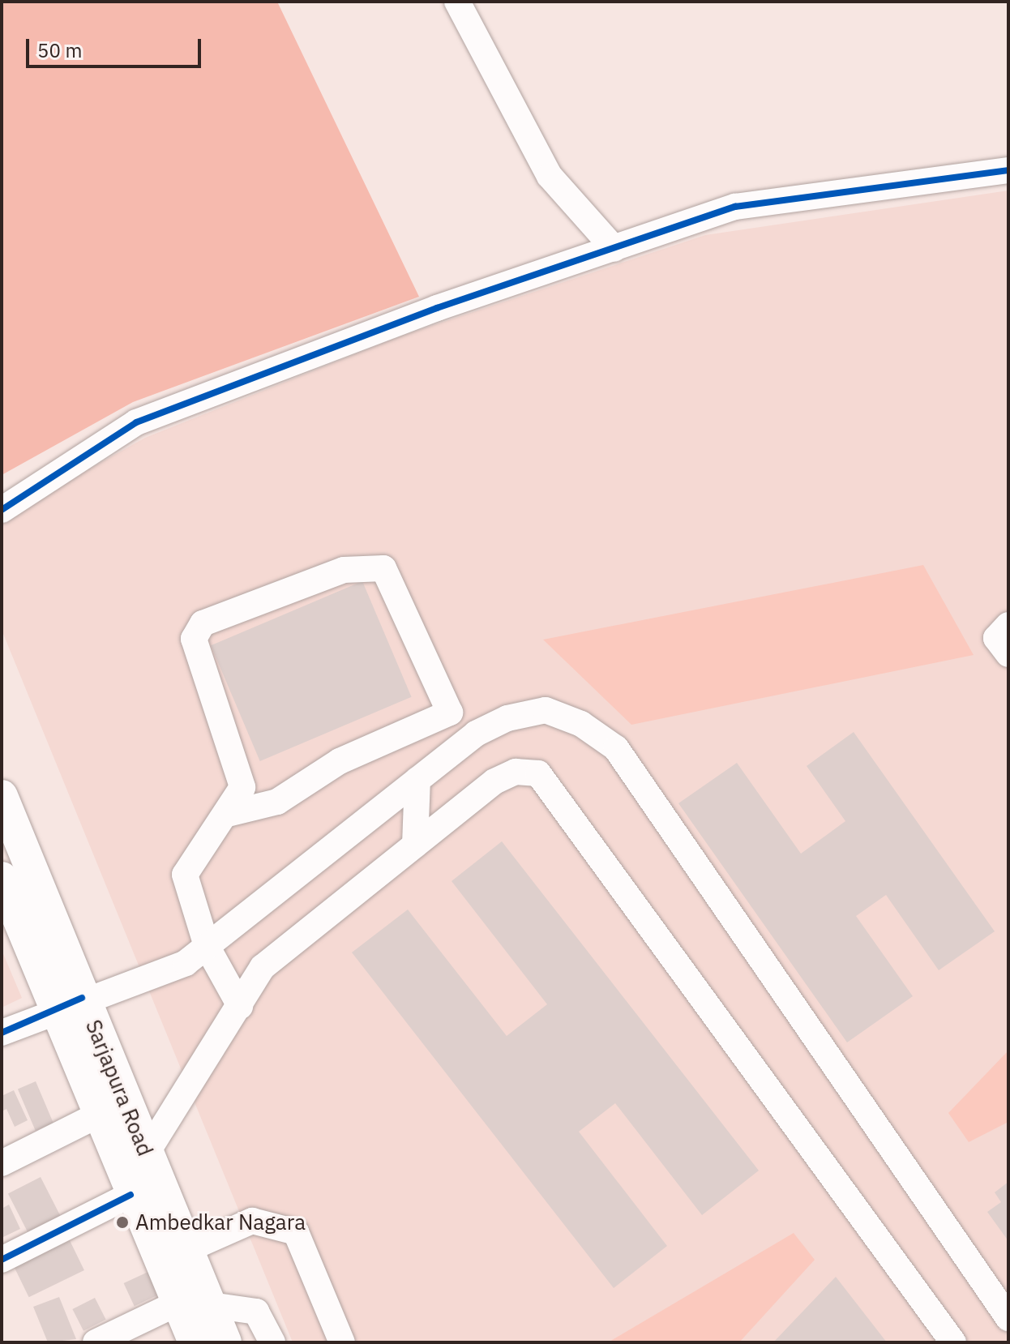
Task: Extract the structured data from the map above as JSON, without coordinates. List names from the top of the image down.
{
  "streets": {
    "main road": ["Sarjapura Road"]
  },
  "places": ["Ambedkar Nagara"],
  "scale_bar": "50 m"
}
